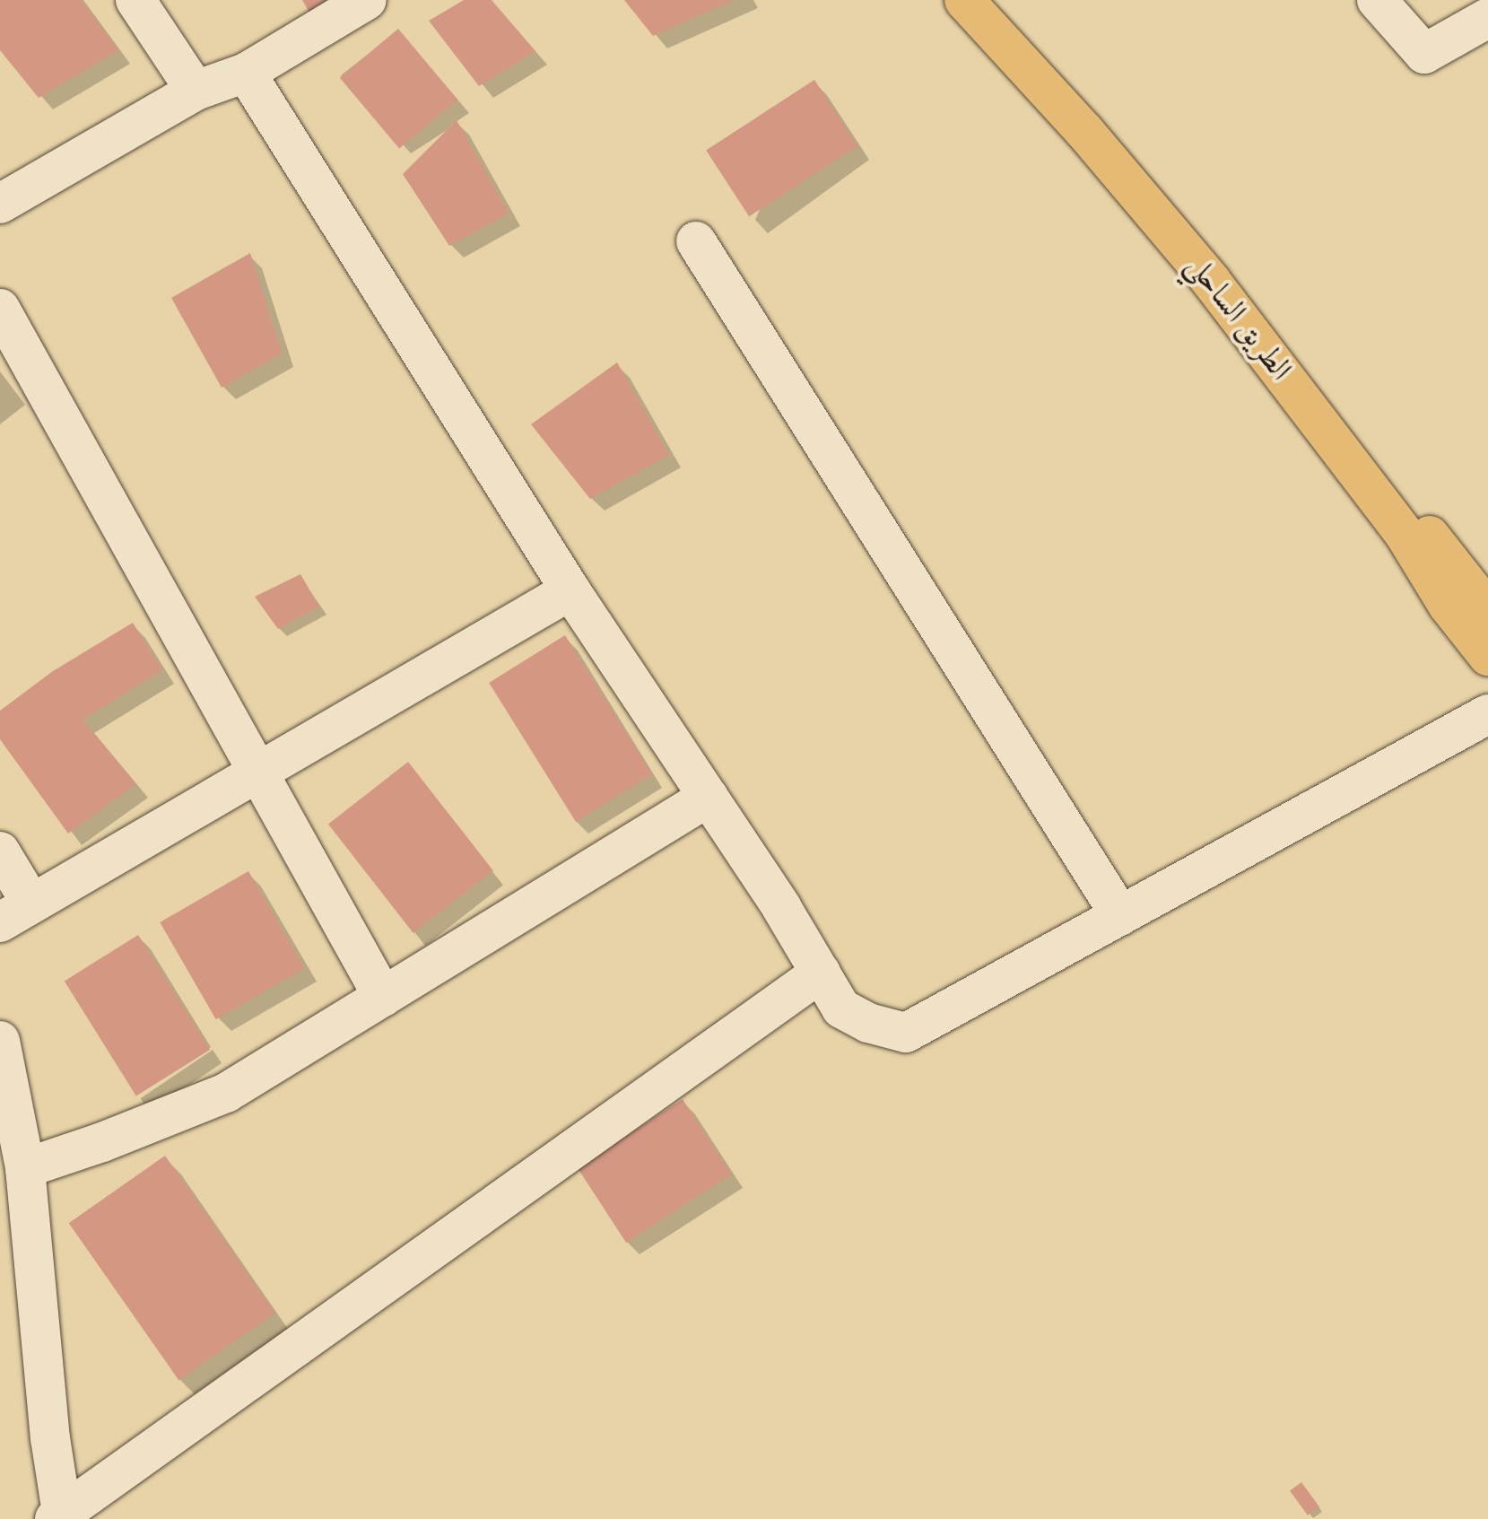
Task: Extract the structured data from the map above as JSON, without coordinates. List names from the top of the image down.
{
  "streets": {
    "highway": ["الطريق الساحلي"]
  }
}
